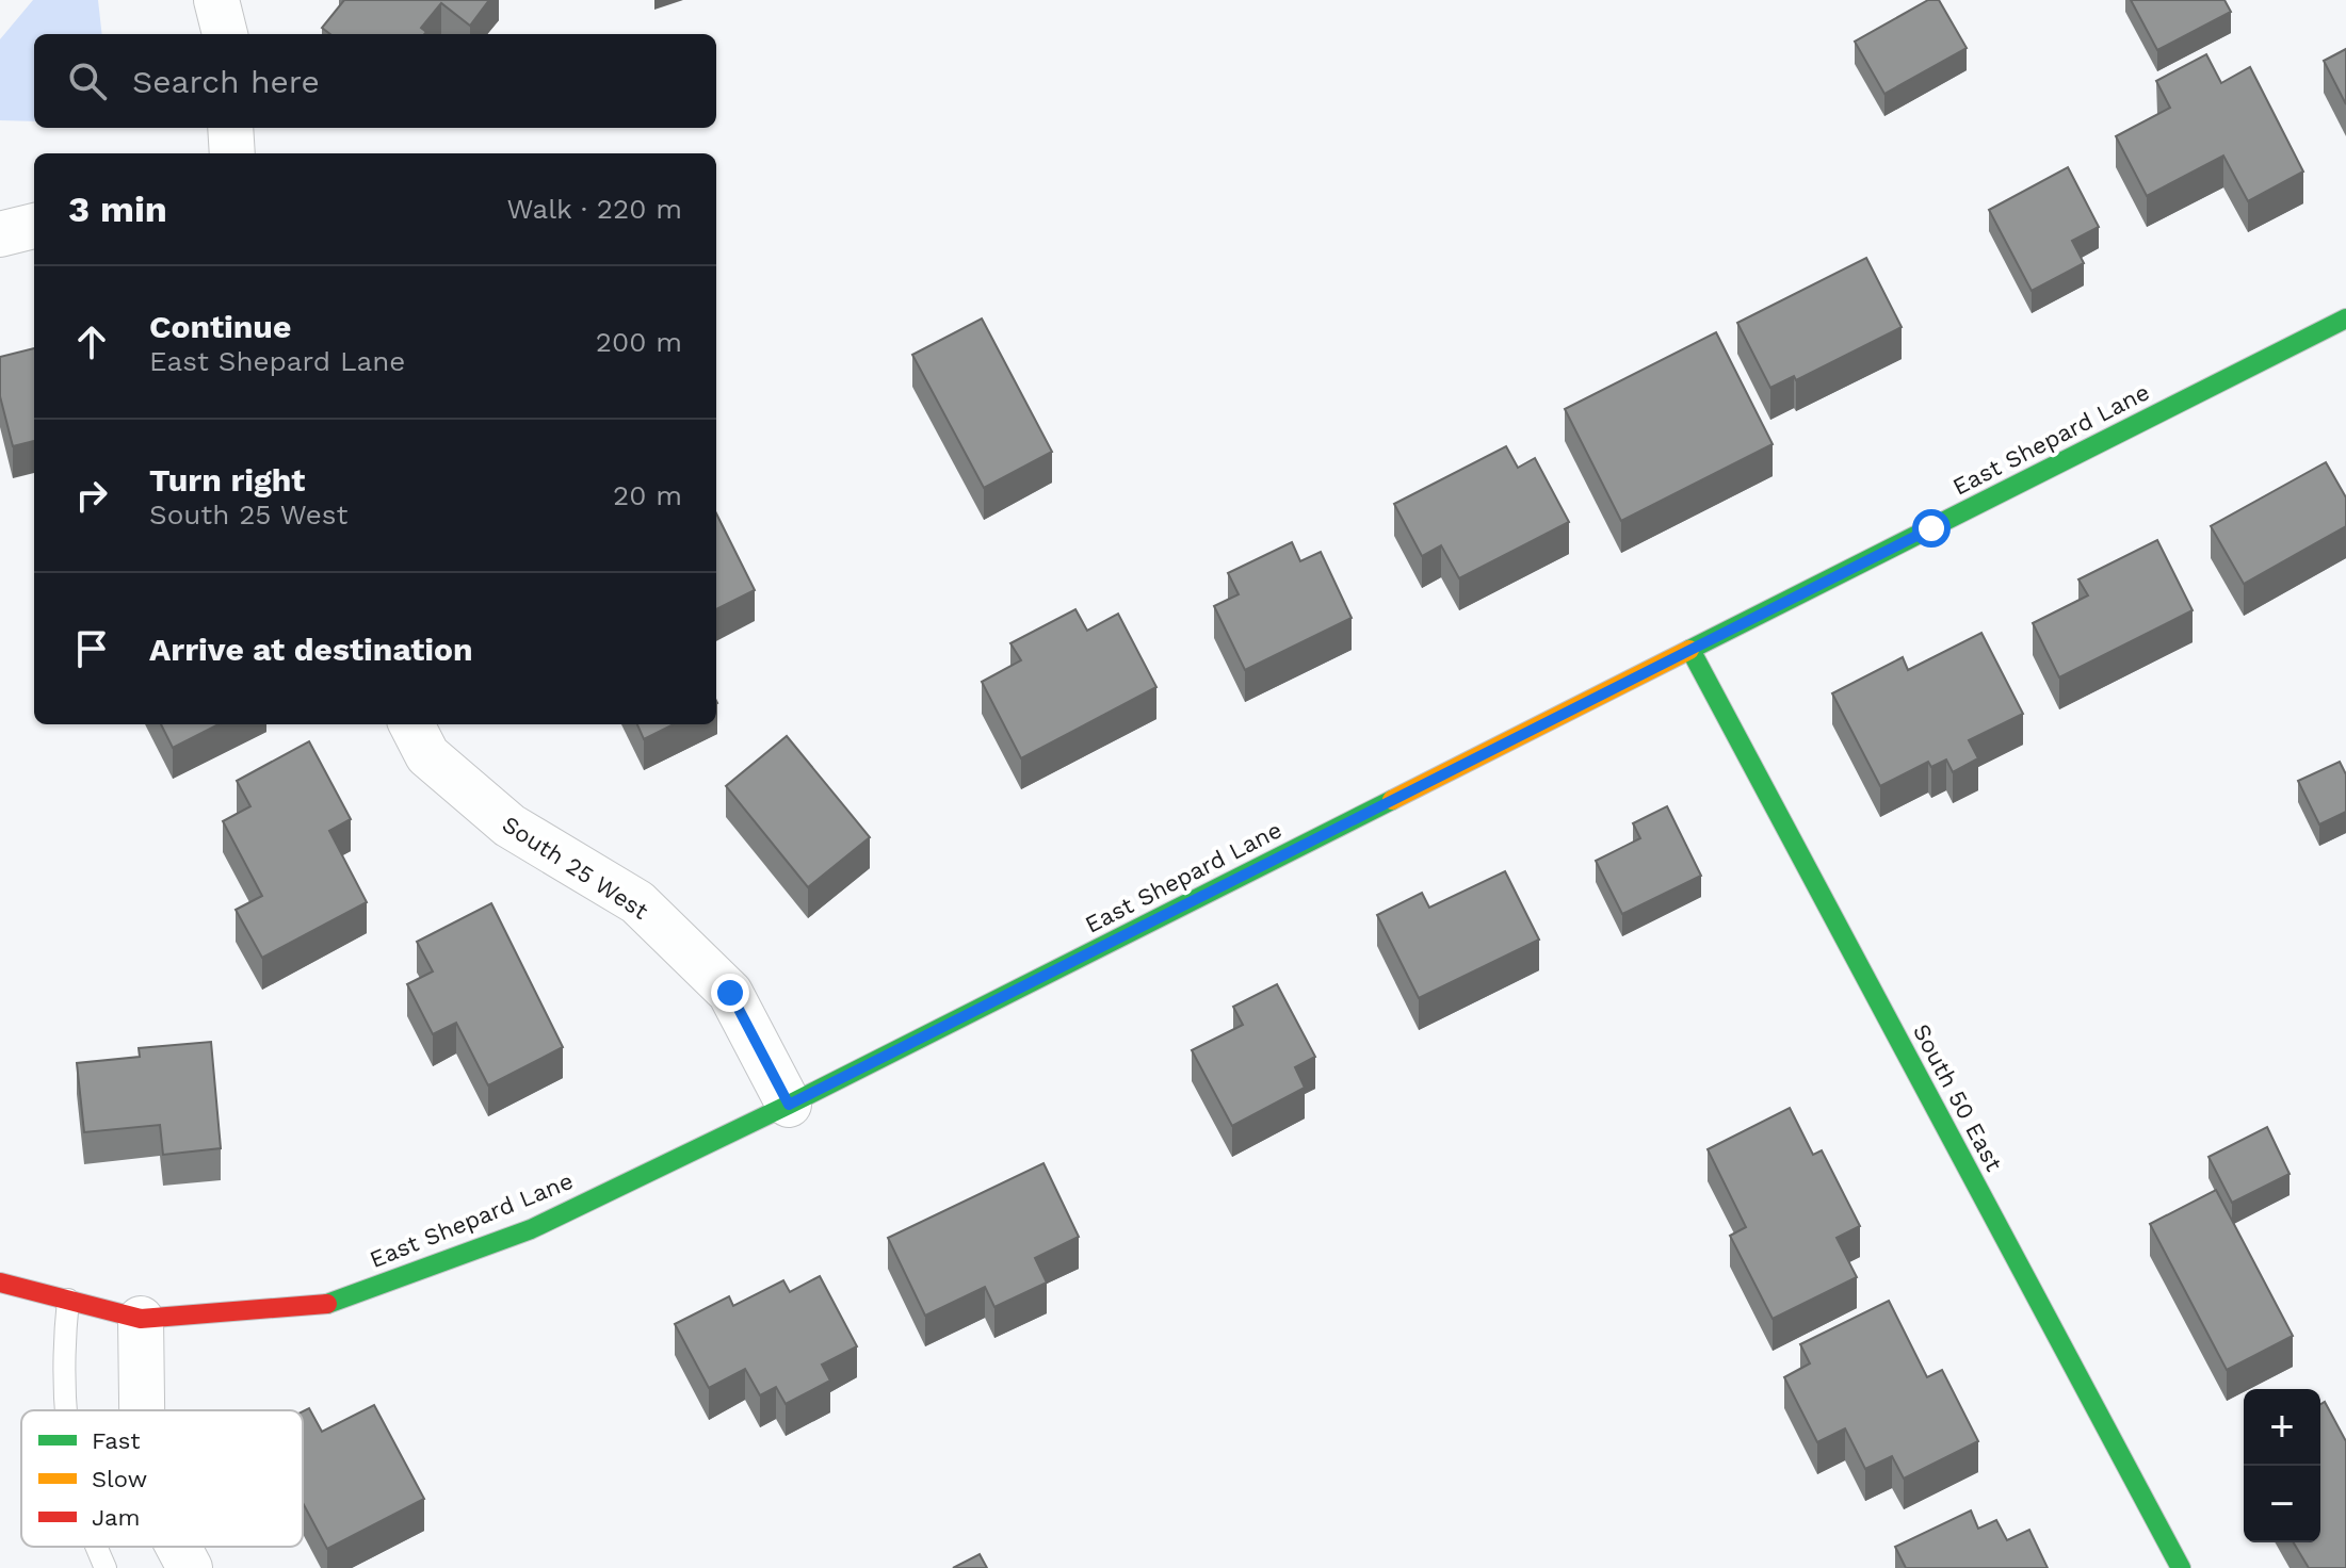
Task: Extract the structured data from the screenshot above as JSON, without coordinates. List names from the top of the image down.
{
  "streets": {
    "street": ["East Shepard Lane", "South 25 West", "South 50 East"]
  },
  "crossings": [
    ["East Shepard Lane", "South 25 West"],
    ["East Shepard Lane", "South 50 East"]
  ],
  "legend": ["Fast", "Slow", "Jam"],
  "page": {
    "search": "Search here",
    "heading": ["3 min", "Walk · 220 m"],
    "list": [
      ["Continue", "East Shepard Lane", "200 m"],
      ["Turn right", "South 25 West", "20 m"],
      "Arrive at destination"
    ],
    "map_buttons": ["+", "−"]
  }
}
